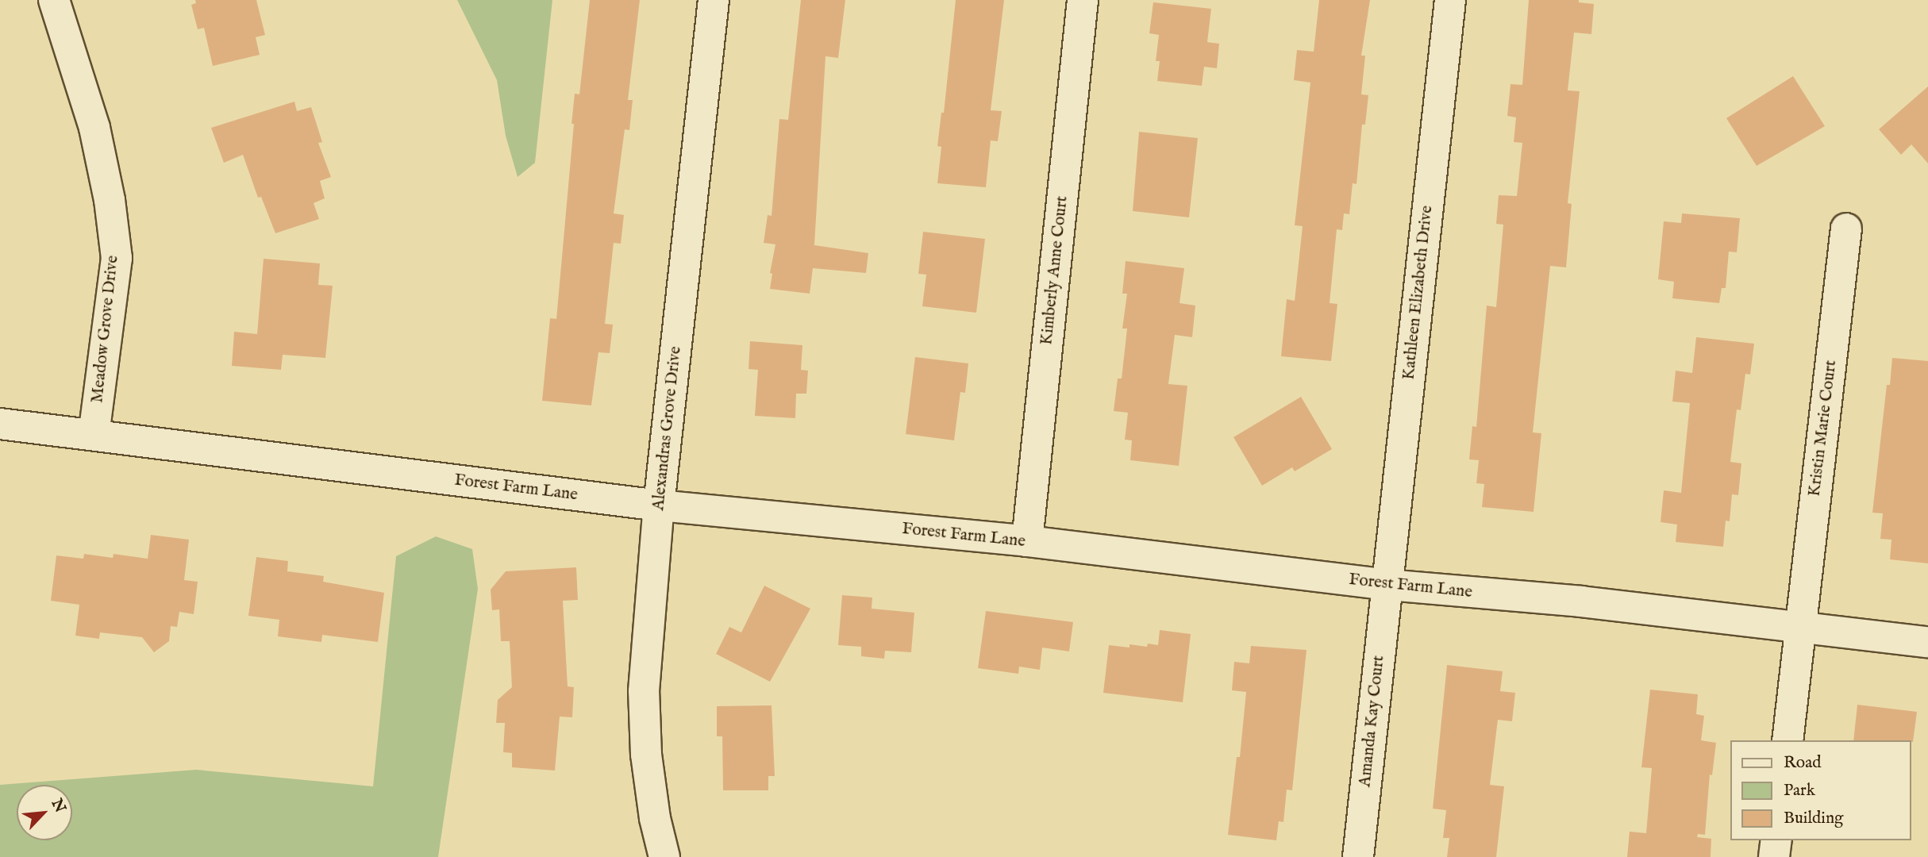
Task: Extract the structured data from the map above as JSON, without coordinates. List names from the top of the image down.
{
  "streets": {
    "street": [
      "Kimberly Anne Court",
      "Kathleen Elizabeth Drive",
      "Meadow Grove Drive",
      "Alexandras Grove Drive",
      "Kristin Marie Court",
      "Forest Farm Lane",
      "Amanda Kay Court"
    ]
  },
  "crossings": [
    ["Kimberly Anne Court", "Forest Farm Lane"],
    ["Kathleen Elizabeth Drive", "Forest Farm Lane"],
    ["Kathleen Elizabeth Drive", "Amanda Kay Court"],
    ["Meadow Grove Drive", "Forest Farm Lane"],
    ["Alexandras Grove Drive", "Forest Farm Lane"],
    ["Kristin Marie Court", "Forest Farm Lane"],
    ["Forest Farm Lane", "Amanda Kay Court"]
  ],
  "legend": ["Road", "Park", "Building"],
  "north": "top right"
}
